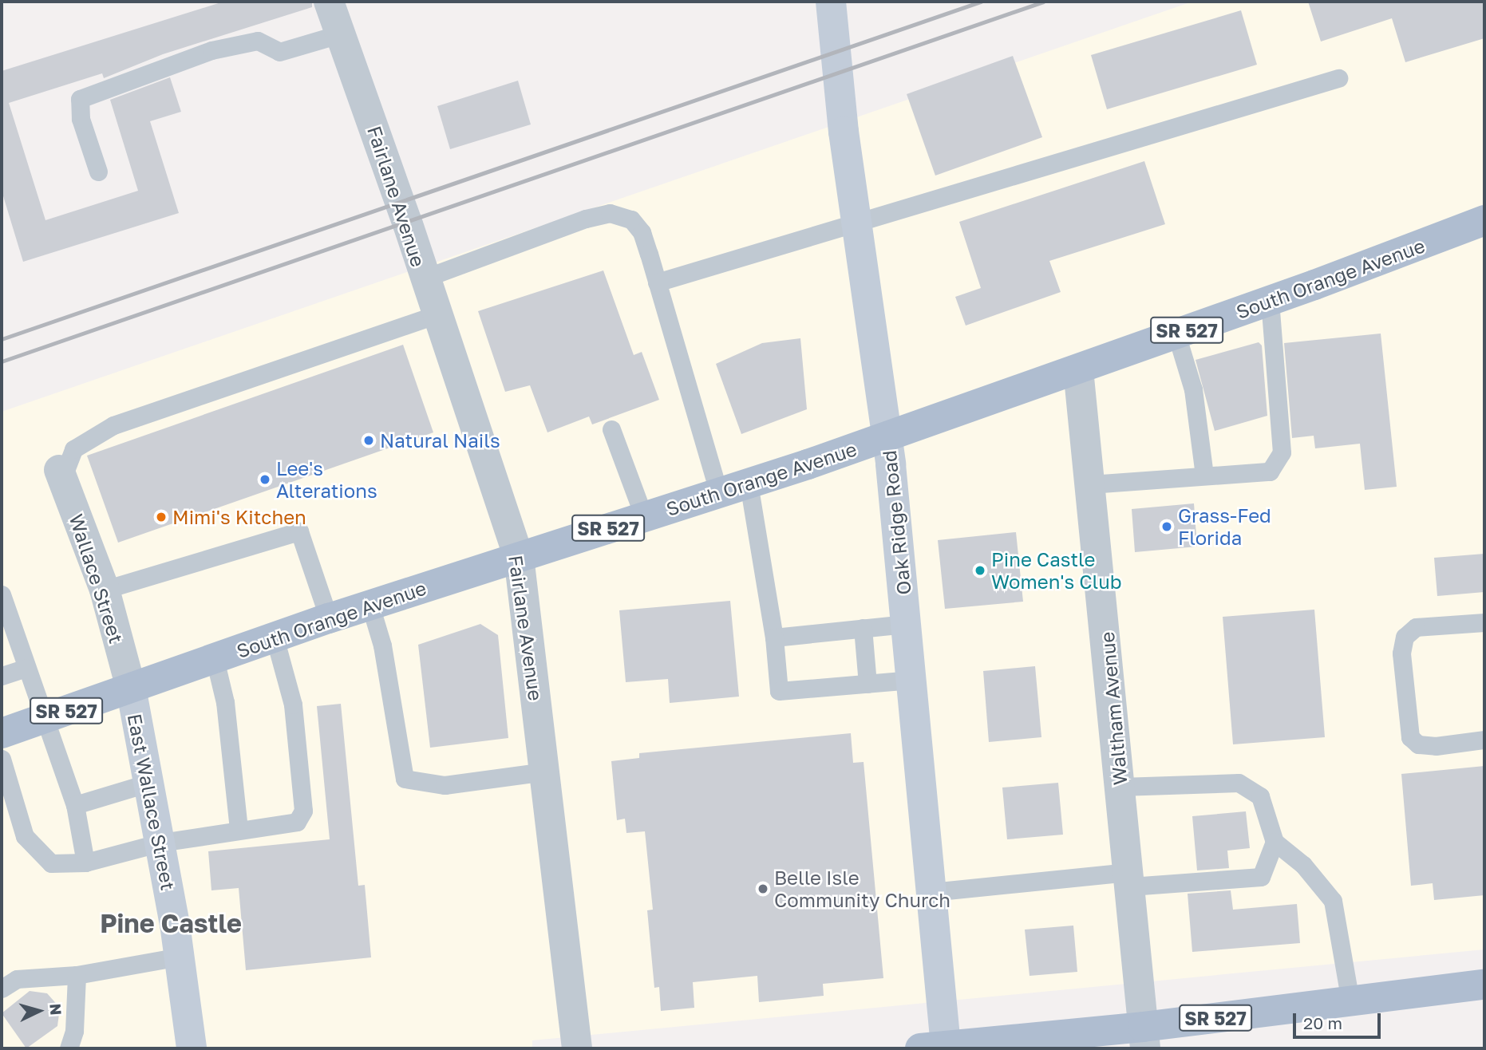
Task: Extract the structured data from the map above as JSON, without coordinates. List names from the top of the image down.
{
  "streets": {
    "main road": [
      "South Orange Avenue",
      "SR 527",
      "Oak Ridge Road",
      "East Wallace Street"
    ],
    "street": ["Fairlane Avenue", "Wallace Street", "Waltham Avenue"]
  },
  "crossings": [
    ["Fairlane Avenue", "South Orange Avenue"],
    ["South Orange Avenue", "Oak Ridge Road"],
    ["South Orange Avenue", "Wallace Street"],
    ["South Orange Avenue", "Waltham Avenue"],
    ["South Orange Avenue", "East Wallace Street"],
    ["SR 527", "Oak Ridge Road"],
    ["SR 527", "Waltham Avenue"],
    ["Wallace Street", "East Wallace Street"]
  ],
  "districts": ["Pine Castle"],
  "places": [
    "Natural Nails",
    "Lee's Alterations",
    "Mimi's Kitchen",
    "Grass-Fed Florida",
    "Pine Castle Women's Club",
    "Belle Isle Community Church"
  ],
  "scale_bar": "20 m",
  "north": "right"
}
